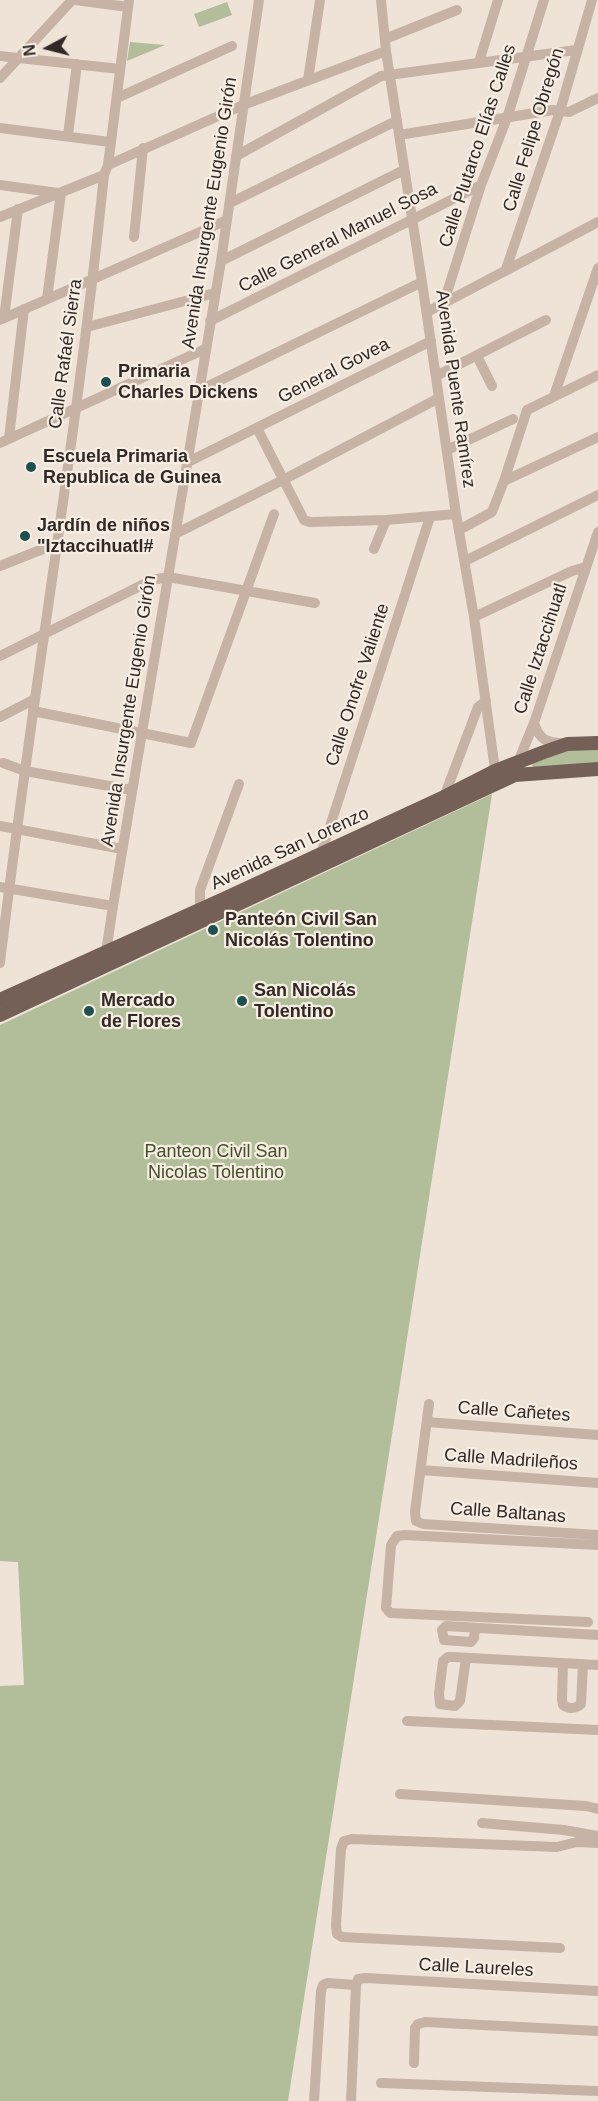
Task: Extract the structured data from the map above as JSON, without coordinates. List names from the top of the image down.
{
  "streets": {
    "main road": ["Avenida San Lorenzo"],
    "street": [
      "Calle Felipe Obregón",
      "Calle Plutarco Elías Calles",
      "Avenida Insurgente Eugenio Girón",
      "Calle General Manuel Sosa",
      "Calle Rafaél Sierra",
      "General Govea",
      "Avenida Puente Ramírez",
      "Calle Iztaccihuatl",
      "Calle Onofre Valiente",
      "Calle Cañetes",
      "Calle Madrileños",
      "Calle Baltanas",
      "Calle Laureles"
    ]
  },
  "crossings": [
    ["Calle Plutarco Elías Calles", "Calle General Manuel Sosa"],
    ["Avenida Insurgente Eugenio Girón", "Calle General Manuel Sosa"],
    ["Avenida Insurgente Eugenio Girón", "General Govea"],
    ["Avenida Insurgente Eugenio Girón", "Avenida San Lorenzo"],
    ["Calle General Manuel Sosa", "Avenida Puente Ramírez"],
    ["General Govea", "Avenida Puente Ramírez"],
    ["Avenida Puente Ramírez", "Avenida San Lorenzo"],
    ["Calle Iztaccihuatl", "Avenida San Lorenzo"],
    ["Calle Onofre Valiente", "Avenida San Lorenzo"],
    ["Calle Madrileños", "Calle Baltanas"]
  ],
  "parks": ["Panteon Civil San Nicolas Tolentino"],
  "places": [
    "Primaria Charles Dickens",
    "Escuela Primaria Republica de Guinea",
    "Jardín de niños \"Iztaccihuatl#",
    "Panteón Civil San Nicolás Tolentino",
    "San Nicolás Tolentino",
    "Mercado de Flores"
  ],
  "north": "left"
}
